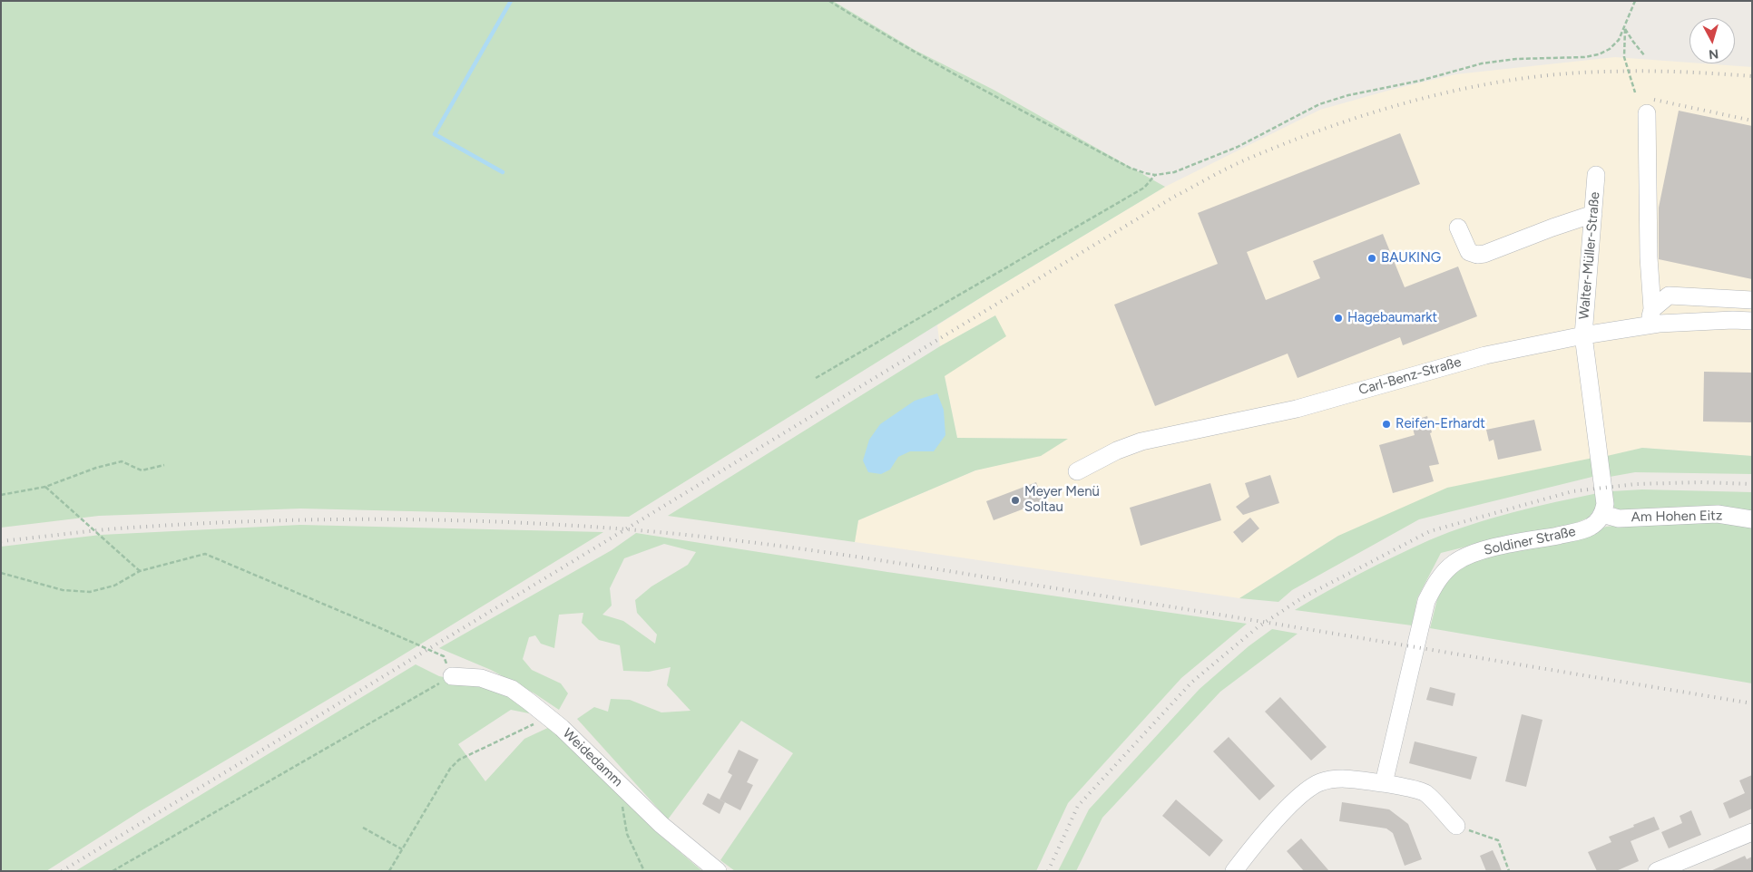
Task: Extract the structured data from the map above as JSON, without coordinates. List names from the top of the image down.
{
  "streets": {
    "street": [
      "Walter-Müller-Straße",
      "Carl-Benz-Straße",
      "Am Hohen Eitz",
      "Soldiner Straße",
      "Weidedamm"
    ]
  },
  "crossings": [
    ["Walter-Müller-Straße", "Carl-Benz-Straße"],
    ["Am Hohen Eitz", "Soldiner Straße"]
  ],
  "places": [
    "BAUKING",
    "Hagebaumarkt",
    "Reifen-Erhardt",
    "Meyer Menü Soltau"
  ],
  "north": "bottom"
}
